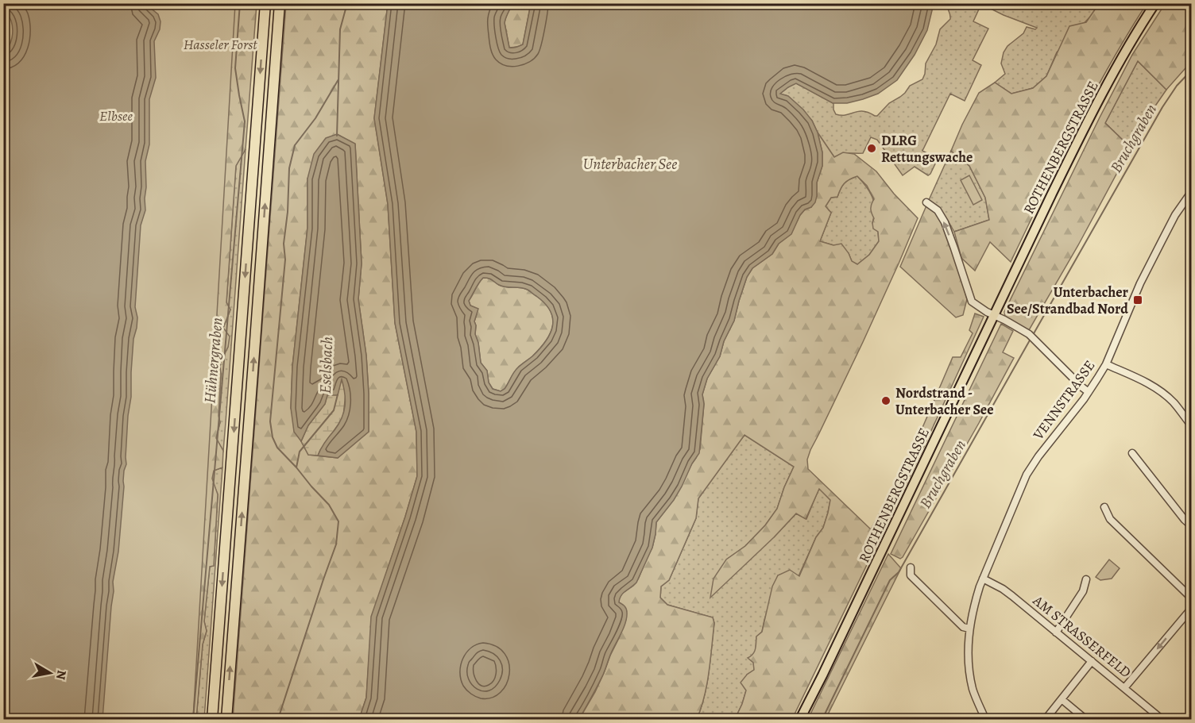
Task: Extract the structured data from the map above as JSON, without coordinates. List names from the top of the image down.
{
  "streets": {
    "main road": ["ROTHENBERGSTRASSE"],
    "street": ["VENNSTRASSE", "AM STRASSERFELD"]
  },
  "crossings": [
    ["VENNSTRASSE", "AM STRASSERFELD"]
  ],
  "water": [
    "Bruchgraben",
    "Unterbacher See",
    "Hühnergraben",
    "Eselsbach"
  ],
  "parks": ["Hasseler Forst", "Elbsee"],
  "places": {
    "other": ["DLRG Rettungswache", "Nordstrand - Unterbacher See"],
    "transit": ["Unterbacher See/Strandbad Nord"]
  },
  "north": "right"
}
